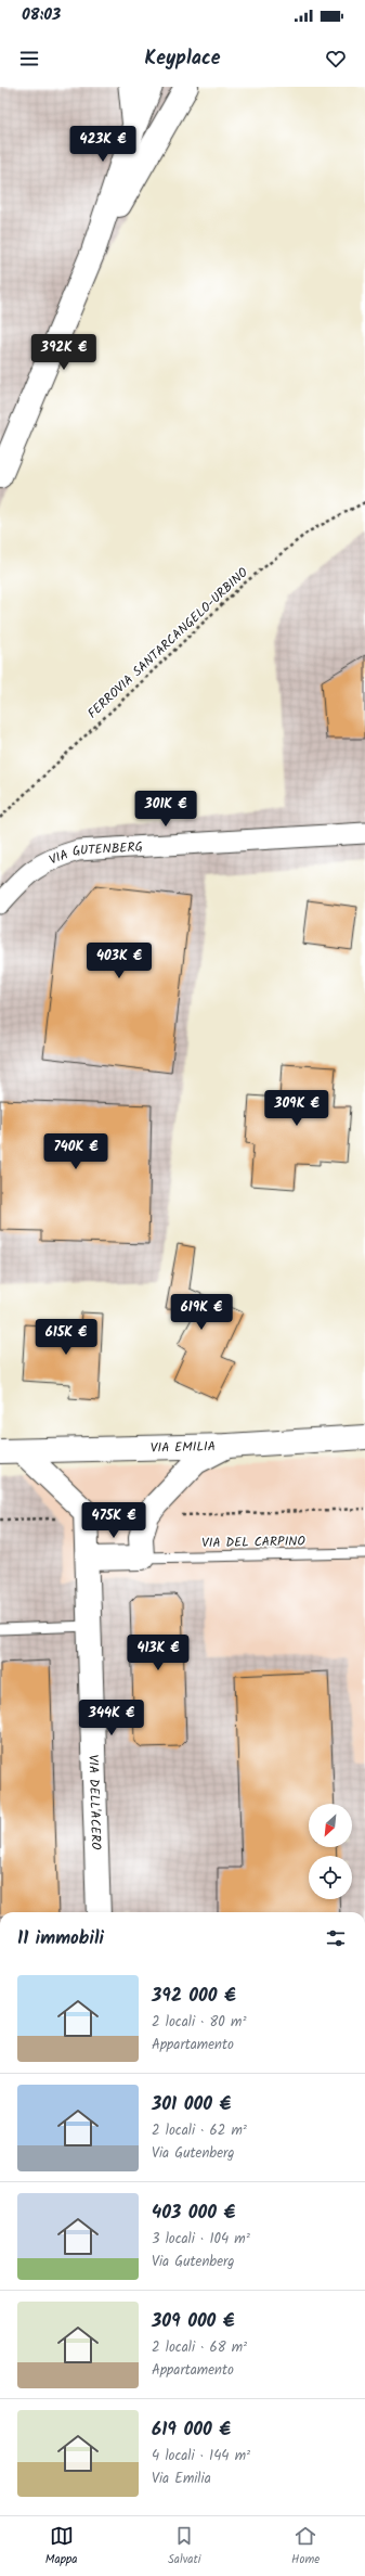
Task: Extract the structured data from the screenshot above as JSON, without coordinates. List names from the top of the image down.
{
  "streets": {
    "main road": ["VIA EMILIA", "VIA DELL'ACERO"],
    "street": ["VIA GUTENBERG"],
    "lane": ["VIA DEL CARPINO"],
    "path": ["FERROVIA SANTARCANGELO-URBINO"]
  },
  "crossings": [
    ["VIA EMILIA", "VIA DELL'ACERO"]
  ],
  "north": "bottom left",
  "page": {
    "status": "08:03",
    "header": "Keyplace",
    "price": [
      "423K €",
      "392K €",
      "301K €",
      "403K €",
      "309K €",
      "740K €",
      "619K €",
      "615K €",
      "475K €",
      "413K €",
      "344K €"
    ],
    "heading": "11 immobili",
    "list": [
      {
        "name": "392 000 €",
        "note": "2 locali · 80 m² · Appartamento"
      },
      {
        "name": "301 000 €",
        "note": "2 locali · 62 m² · Via Gutenberg"
      },
      {
        "name": "403 000 €",
        "note": "3 locali · 104 m² · Via Gutenberg"
      },
      {
        "name": "309 000 €",
        "note": "2 locali · 68 m² · Appartamento"
      },
      {
        "name": "619 000 €",
        "note": "4 locali · 144 m² · Via Emilia"
      }
    ],
    "tabs": ["Mappa", "Salvati", "Home"]
  }
}
